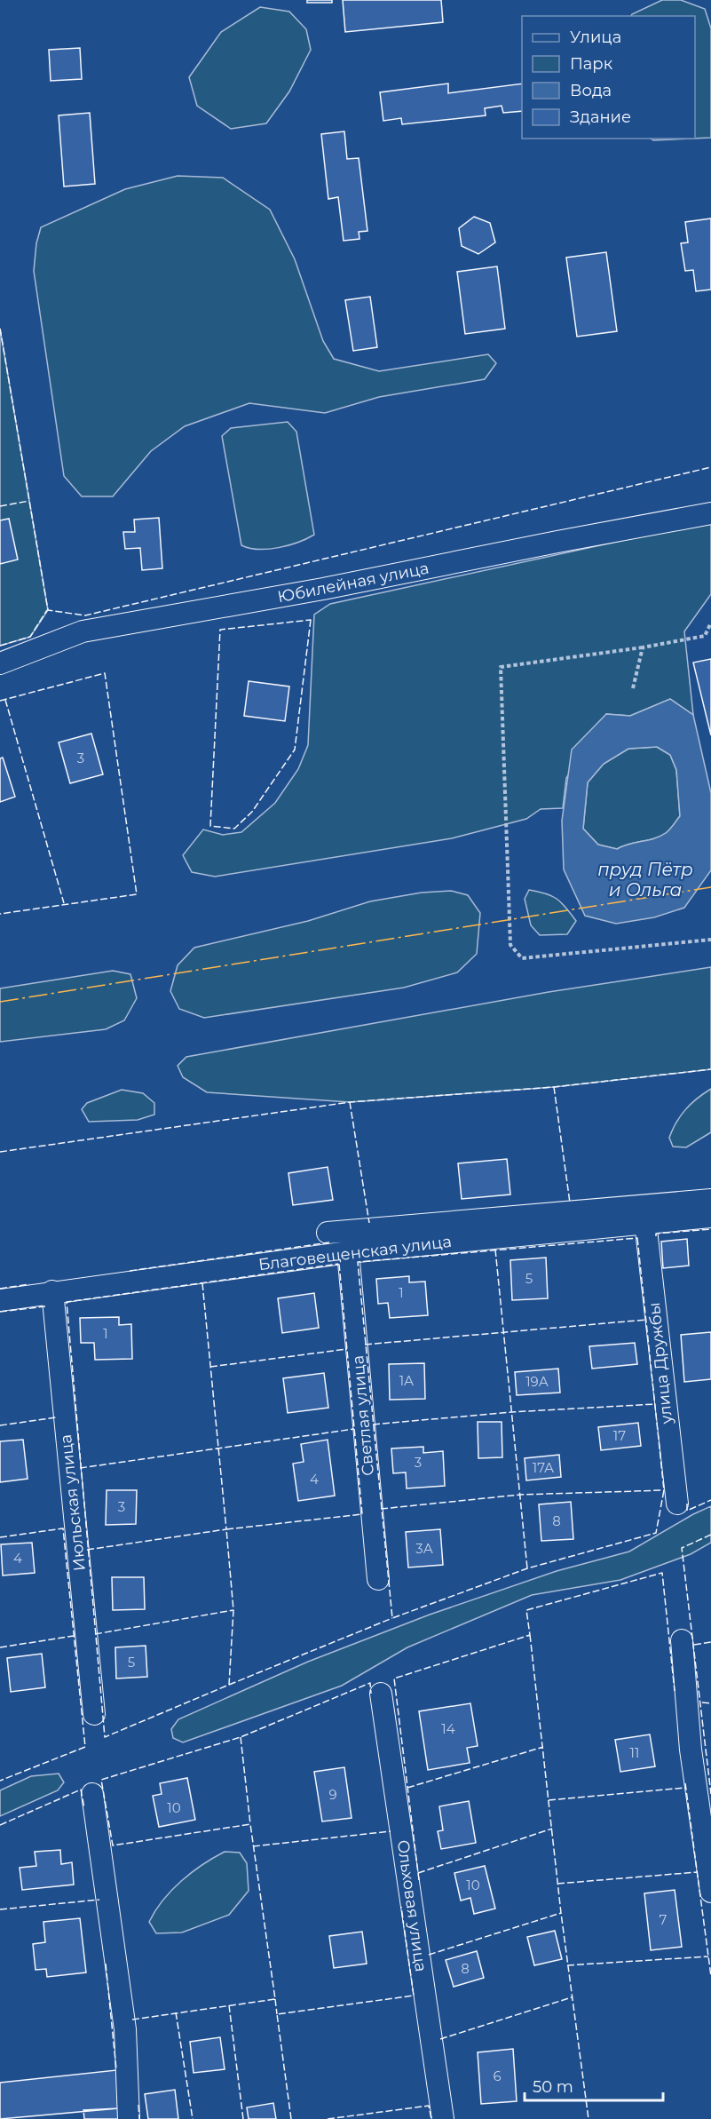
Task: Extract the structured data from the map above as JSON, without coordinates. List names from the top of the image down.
{
  "streets": {
    "street": [
      "Юбилейная улица",
      "Благовещенская улица",
      "улица Дружбы",
      "Светлая улица",
      "Июльская улица",
      "Ольховая улица"
    ]
  },
  "crossings": [
    ["Благовещенская улица", "улица Дружбы"],
    ["Благовещенская улица", "Светлая улица"],
    ["Благовещенская улица", "Июльская улица"]
  ],
  "water": ["пруд Пётр и Ольга"],
  "house_numbers": [
    "3",
    "5",
    "1",
    "1",
    "1А",
    "19А",
    "17",
    "3",
    "17А",
    "4",
    "3",
    "8",
    "3А",
    "4",
    "5",
    "14",
    "11",
    "9",
    "10",
    "10",
    "7",
    "8",
    "6"
  ],
  "legend": [
    "Улица",
    "Парк",
    "Вода",
    "Здание"
  ],
  "scale_bar": "50 m"
}
